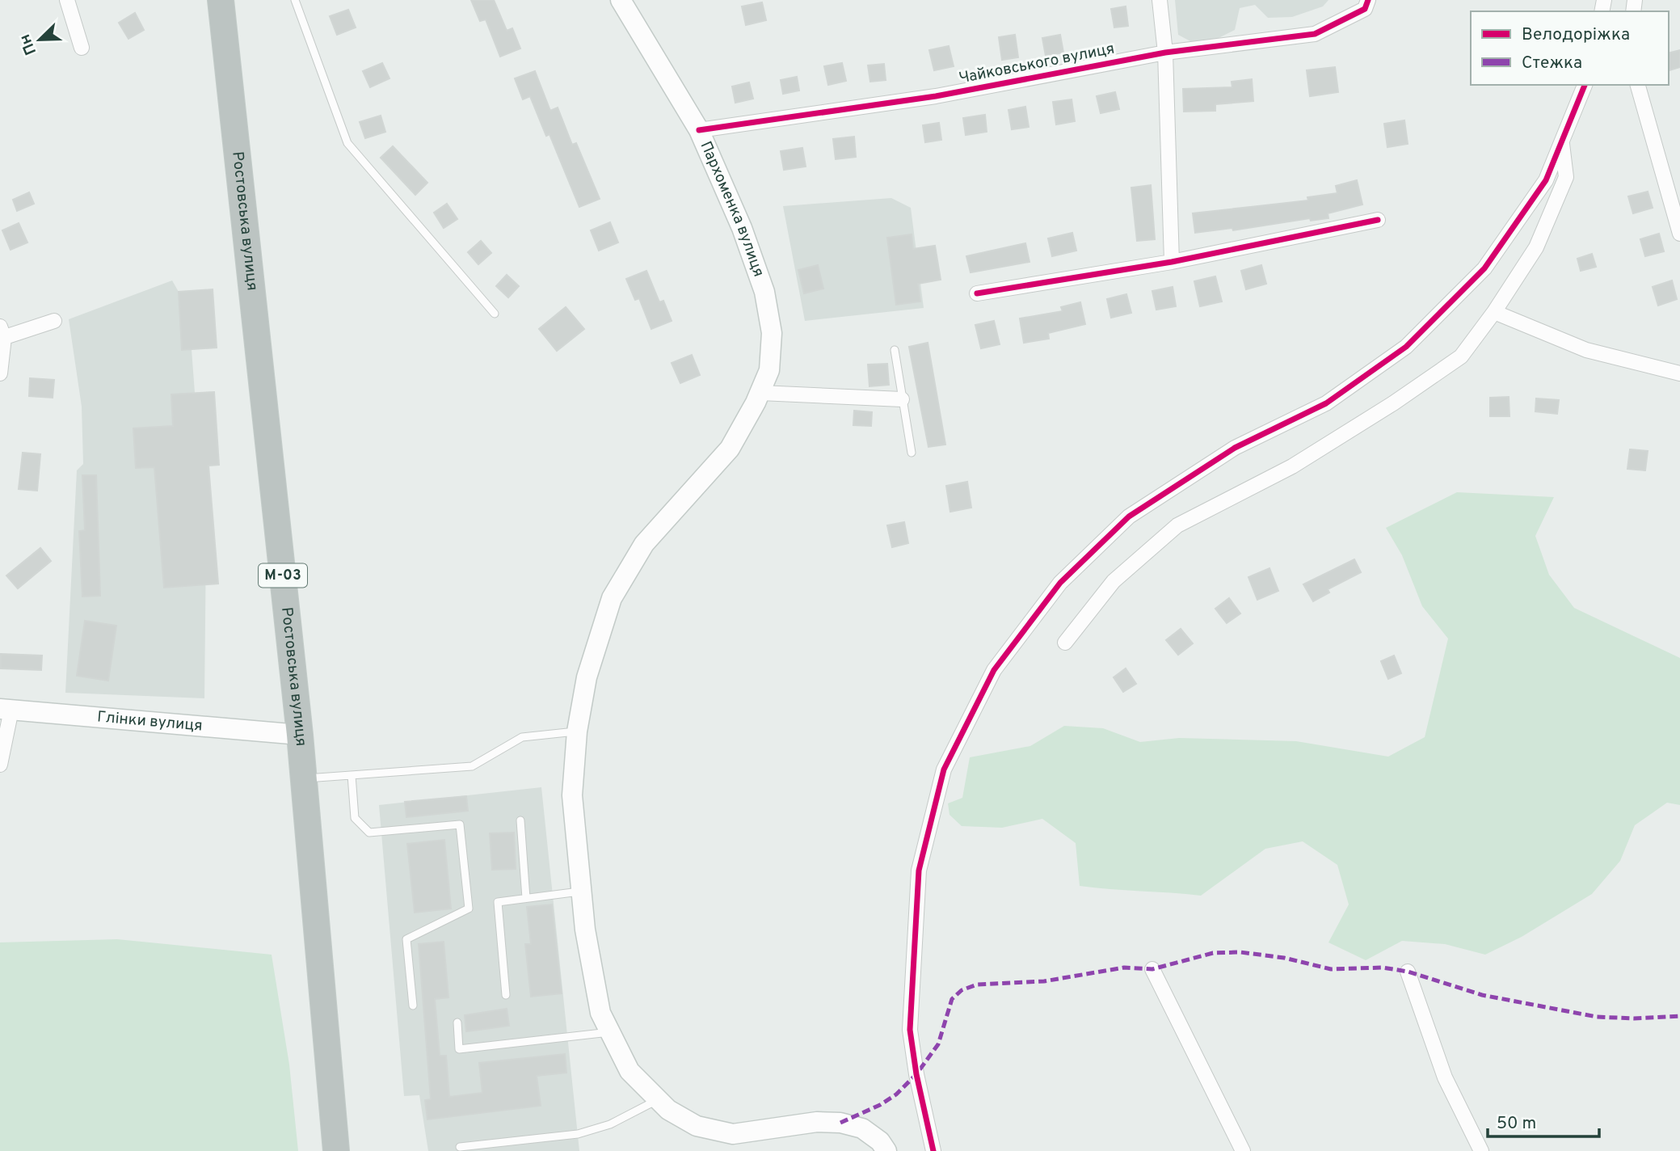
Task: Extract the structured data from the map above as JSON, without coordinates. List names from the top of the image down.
{
  "streets": {
    "highway": ["Ростовська вулиця", "М-03"],
    "main road": ["Пархоменка вулиця", "Глінки вулиця"],
    "street": ["Чайковського вулиця"]
  },
  "crossings": [
    ["Чайковського вулиця", "Пархоменка вулиця"],
    ["Ростовська вулиця", "Глінки вулиця"]
  ],
  "legend": ["Велодоріжка", "Стежка"],
  "scale_bar": "50 m",
  "north": "bottom left"
}
